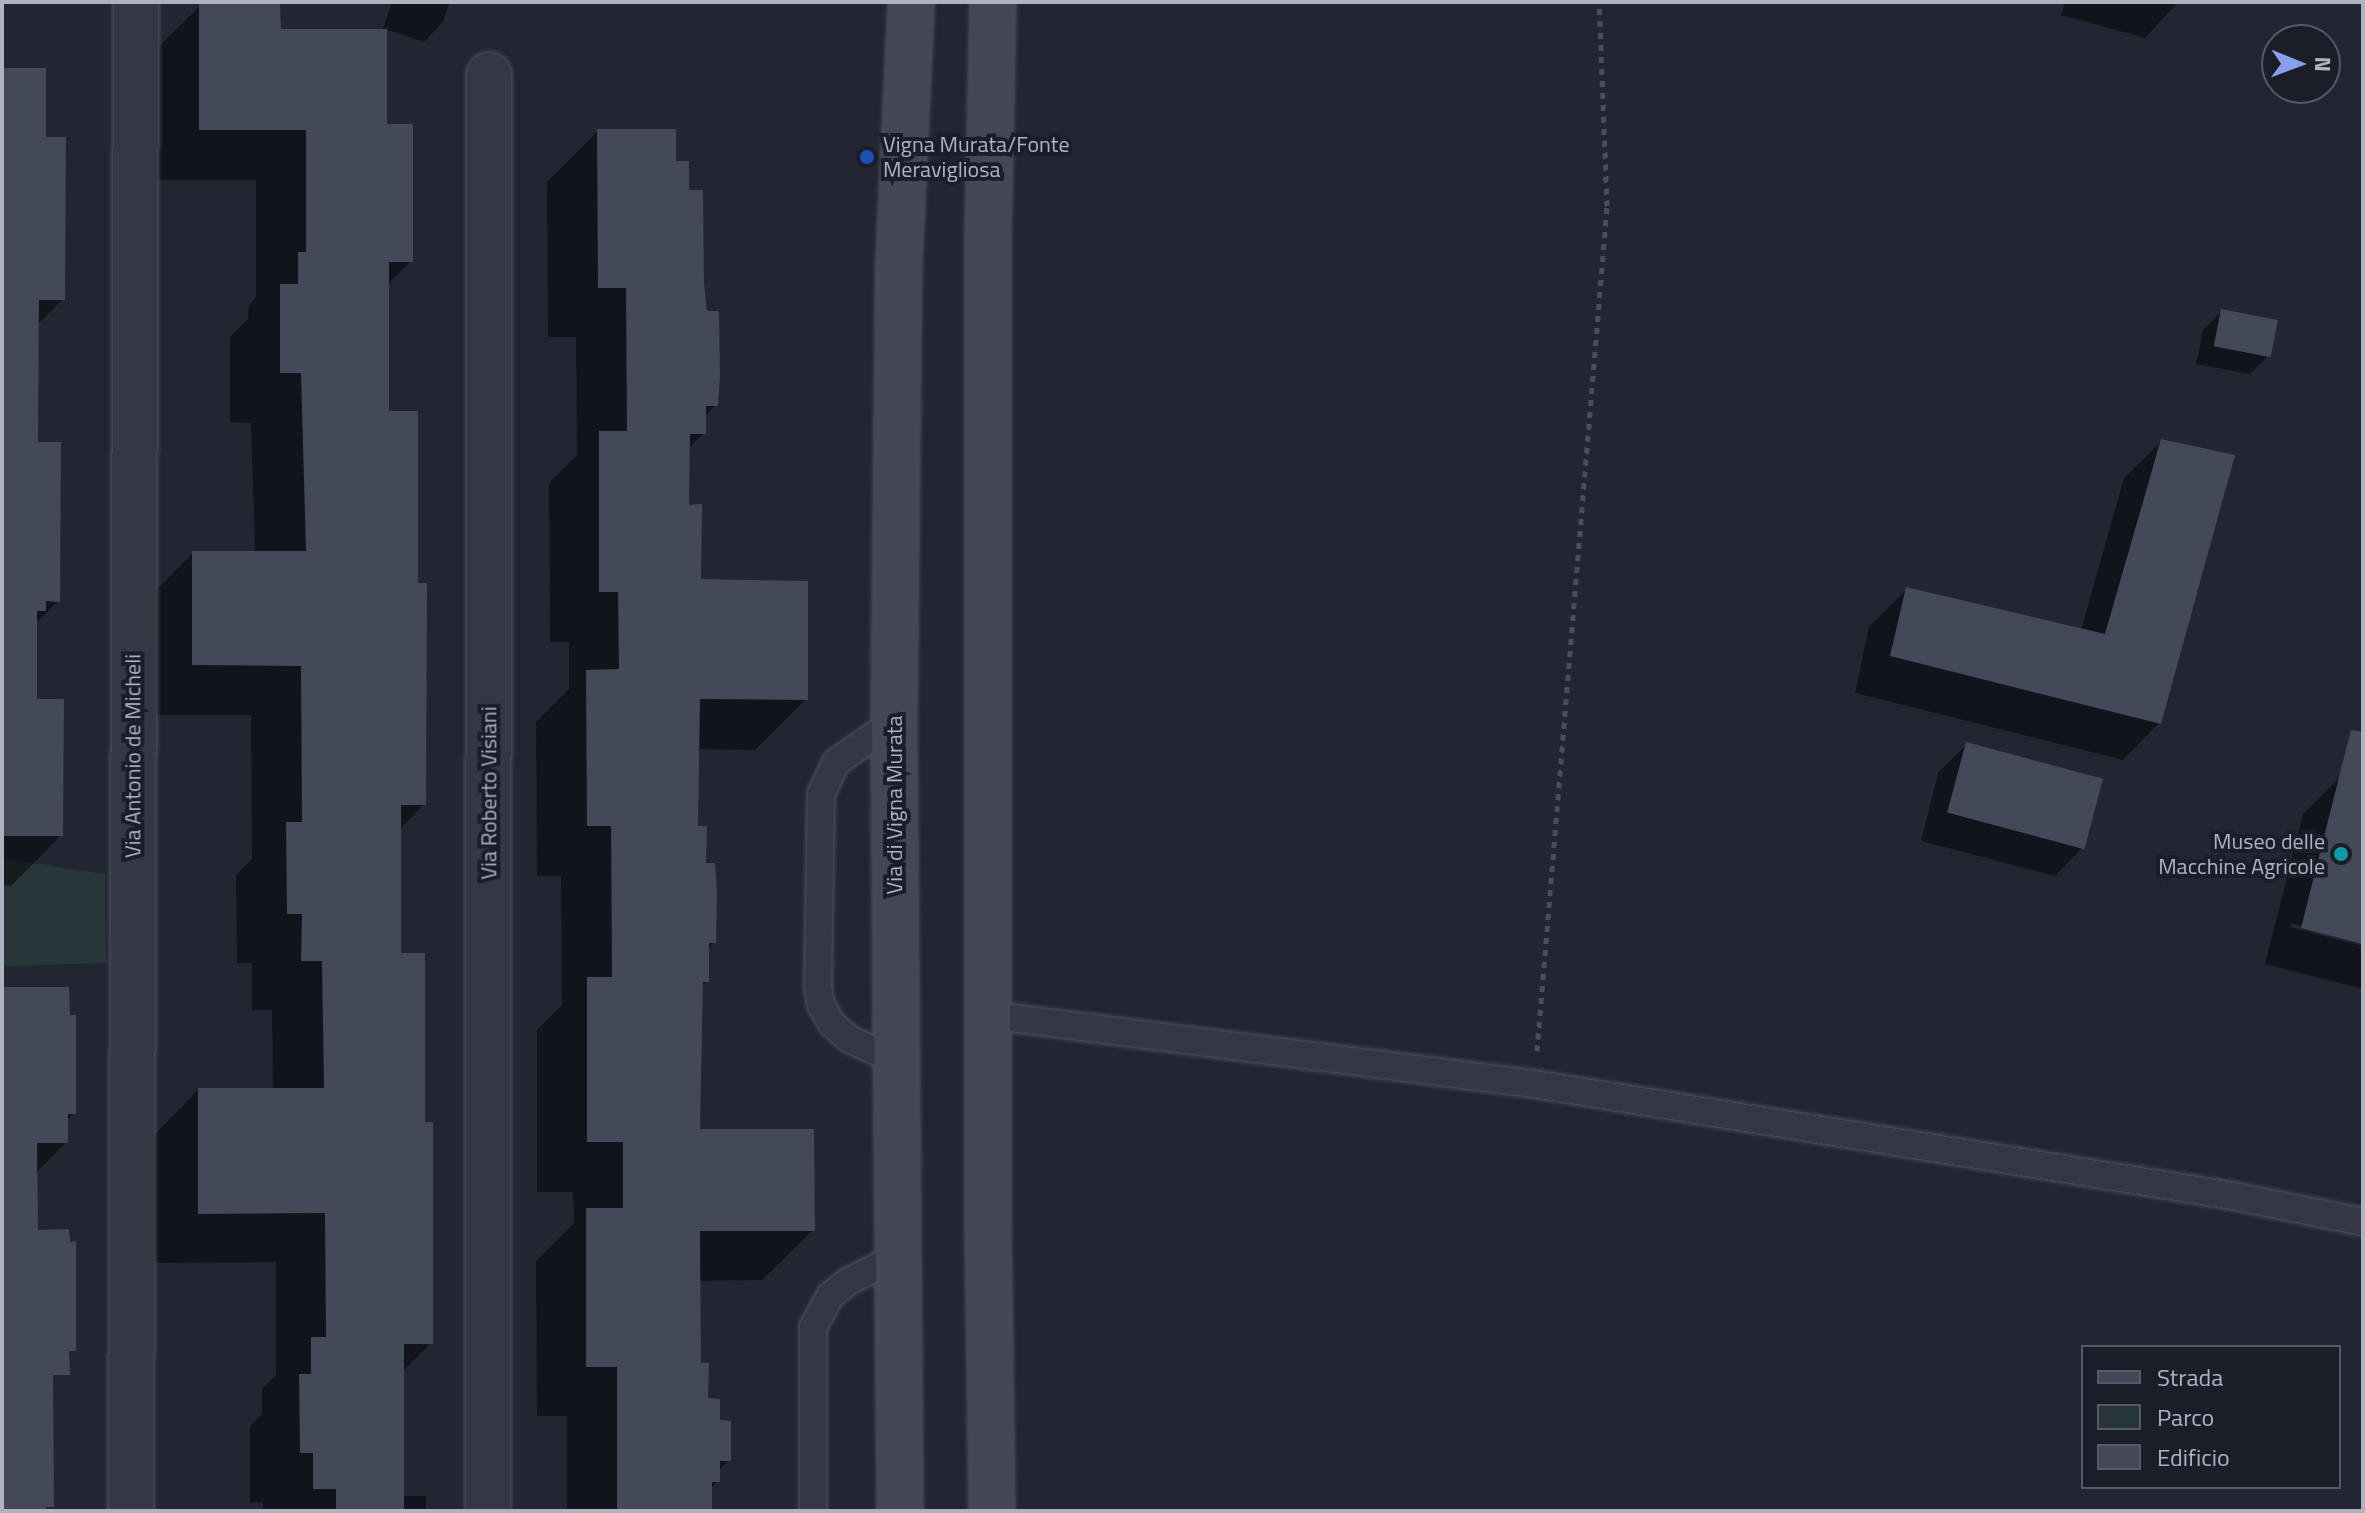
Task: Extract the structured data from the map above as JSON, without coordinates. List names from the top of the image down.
{
  "streets": {
    "main road": ["Via di Vigna Murata"],
    "street": ["Via Antonio de Micheli", "Via Roberto Visiani"]
  },
  "places": ["Vigna Murata/Fonte Meravigliosa", "Museo delle Macchine Agricole"],
  "legend": ["Strada", "Parco", "Edificio"],
  "north": "right"
}
